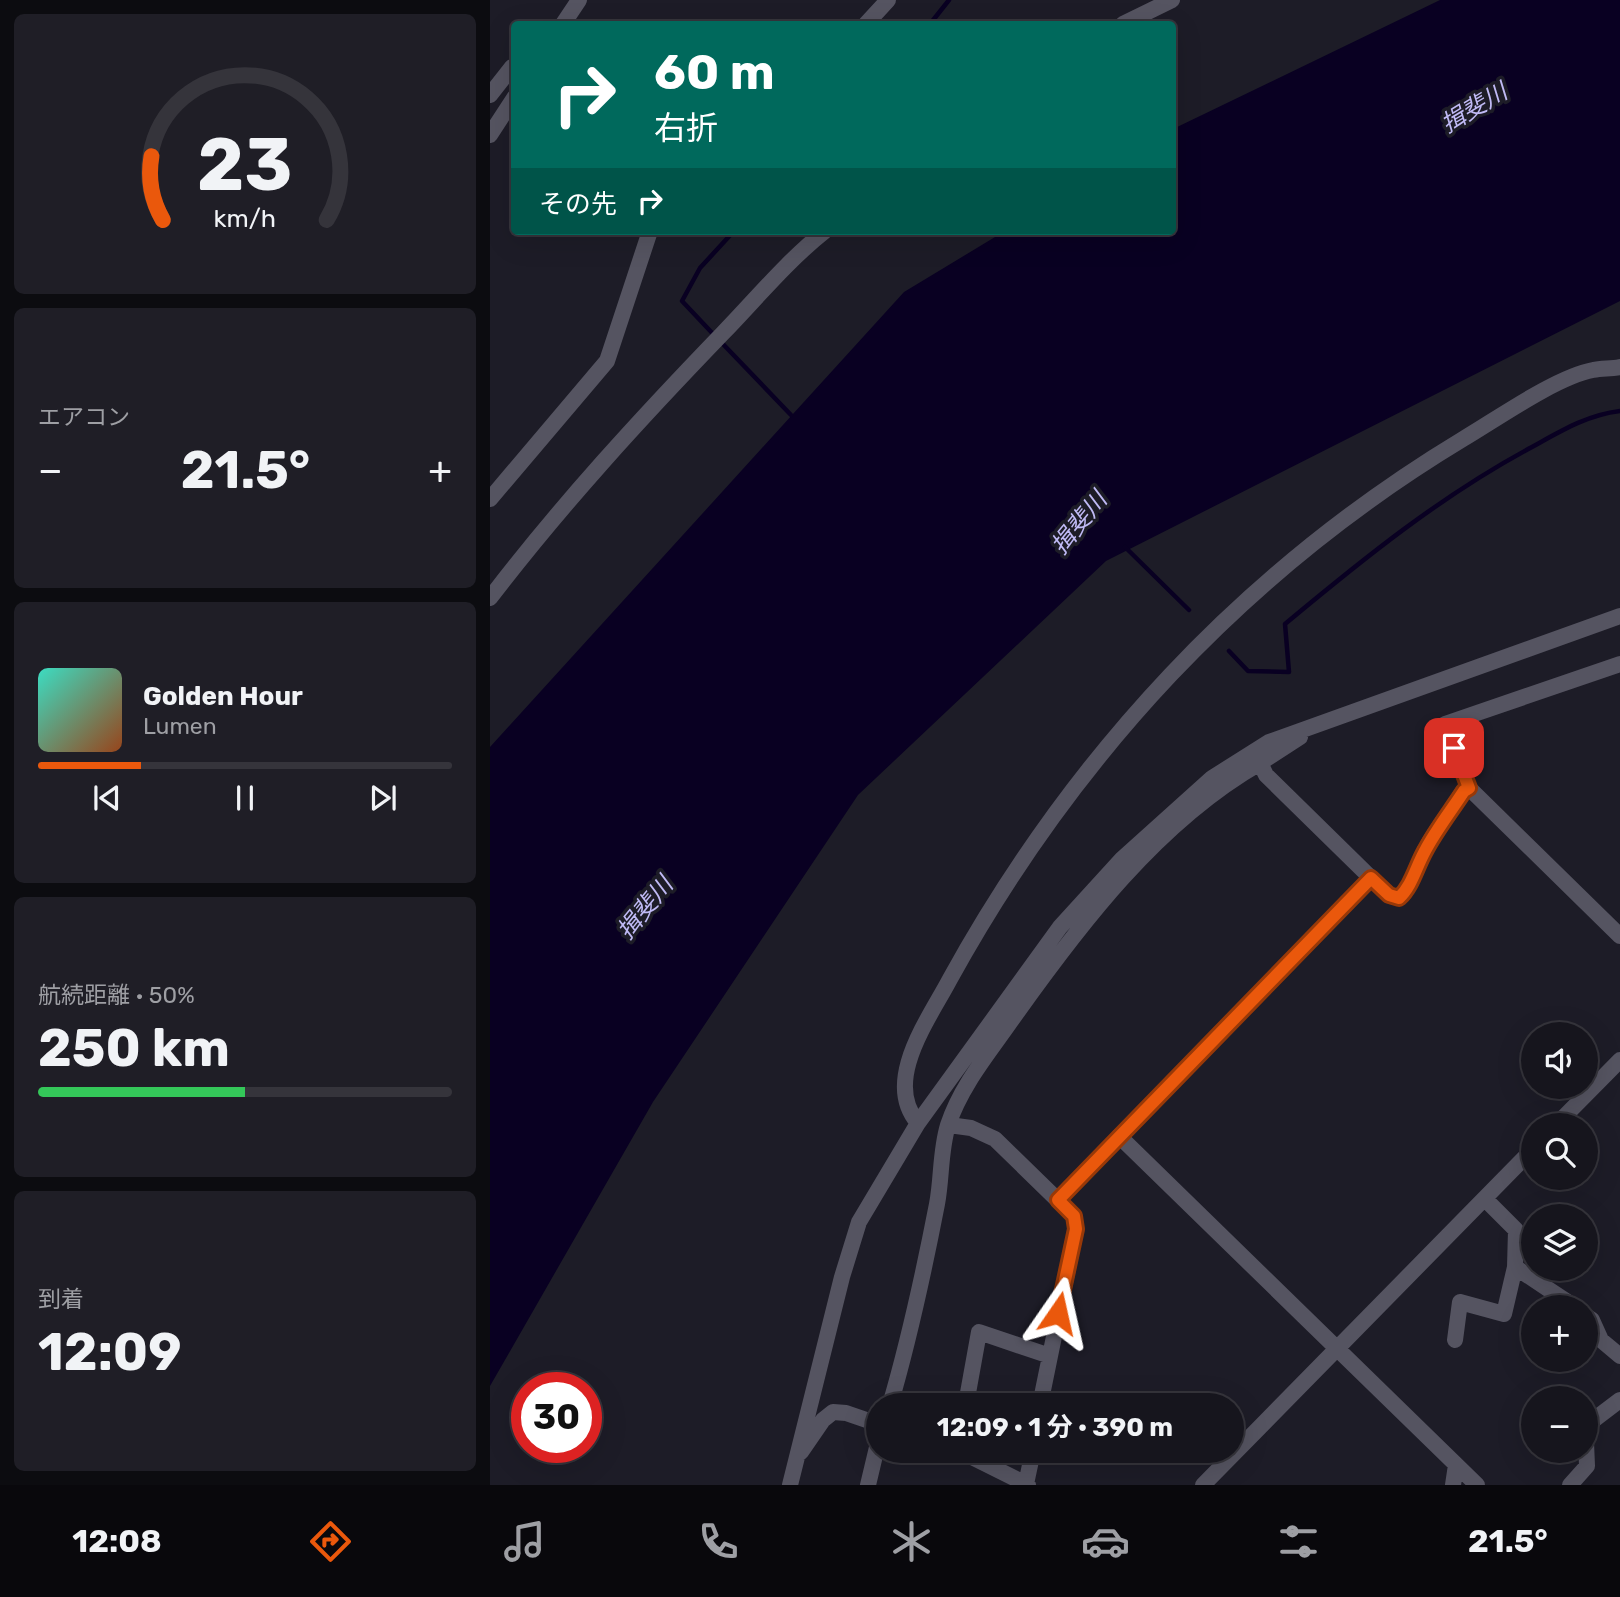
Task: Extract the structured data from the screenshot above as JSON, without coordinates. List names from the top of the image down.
{
  "water": ["揖斐川"],
  "page": {
    "turn": ["60 m", "右折"],
    "then": "その先",
    "tile": [
      "エアコン",
      ["航続距離 · 50%", "250 km"],
      ["到着", "12:09"]
    ],
    "heat": ["−", "21.5°", "+"],
    "song": ["Golden Hour", "Lumen"],
    "map_buttons": ["+", "−"],
    "limit": "30",
    "trip": "12:09 · 1 分 · 390 m",
    "tabs": ["12:08", "21.5°"],
    "gauge": ["23", "km/h"]
  }
}
